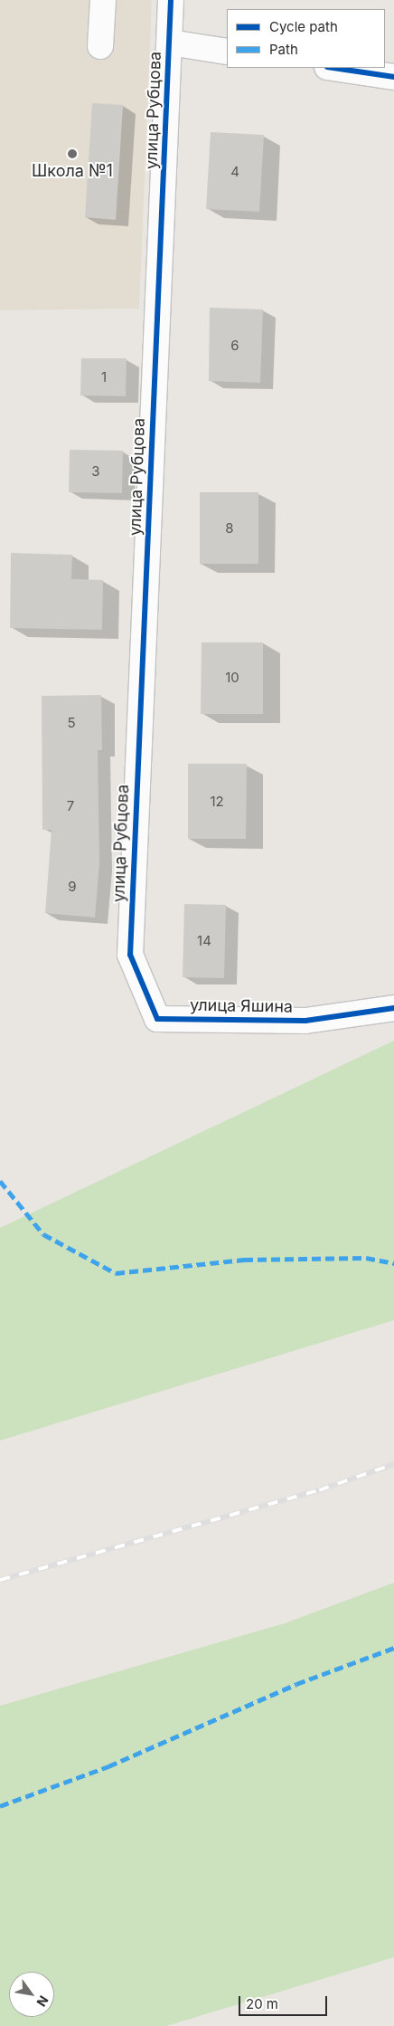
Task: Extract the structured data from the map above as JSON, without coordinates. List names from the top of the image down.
{
  "streets": {
    "street": ["улица Рубцова", "улица Яшина"]
  },
  "crossings": [
    ["улица Рубцова", "улица Яшина"]
  ],
  "places": ["Школа №1"],
  "house_numbers": [
    "4",
    "6",
    "1",
    "3",
    "8",
    "10",
    "5",
    "12",
    "7",
    "9",
    "14"
  ],
  "legend": ["Cycle path", "Path"],
  "scale_bar": "20 m",
  "north": "bottom right"
}
